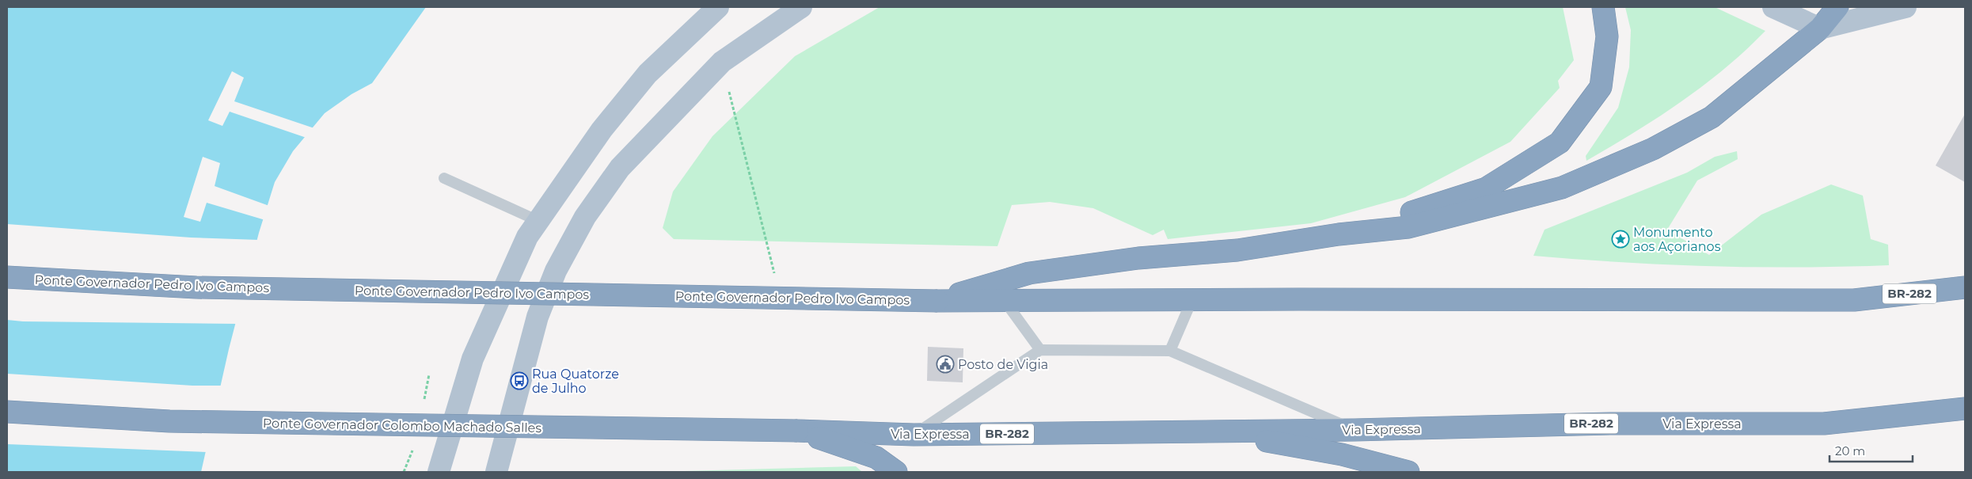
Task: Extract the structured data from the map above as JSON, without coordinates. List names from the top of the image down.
{
  "streets": {
    "highway": [
      "Ponte Governador Pedro Ivo Campos",
      "BR-282",
      "Via Expressa",
      "Ponte Governador Colombo Machado Salles"
    ]
  },
  "crossings": [
    ["Ponte Governador Pedro Ivo Campos", "BR-282"],
    ["Via Expressa", "Ponte Governador Colombo Machado Salles"]
  ],
  "places": {
    "place": ["Monumento aos Açorianos"],
    "public building": ["Posto de Vigia"],
    "bus stop": ["Rua Quatorze de Julho"]
  },
  "scale_bar": "20 m"
}
